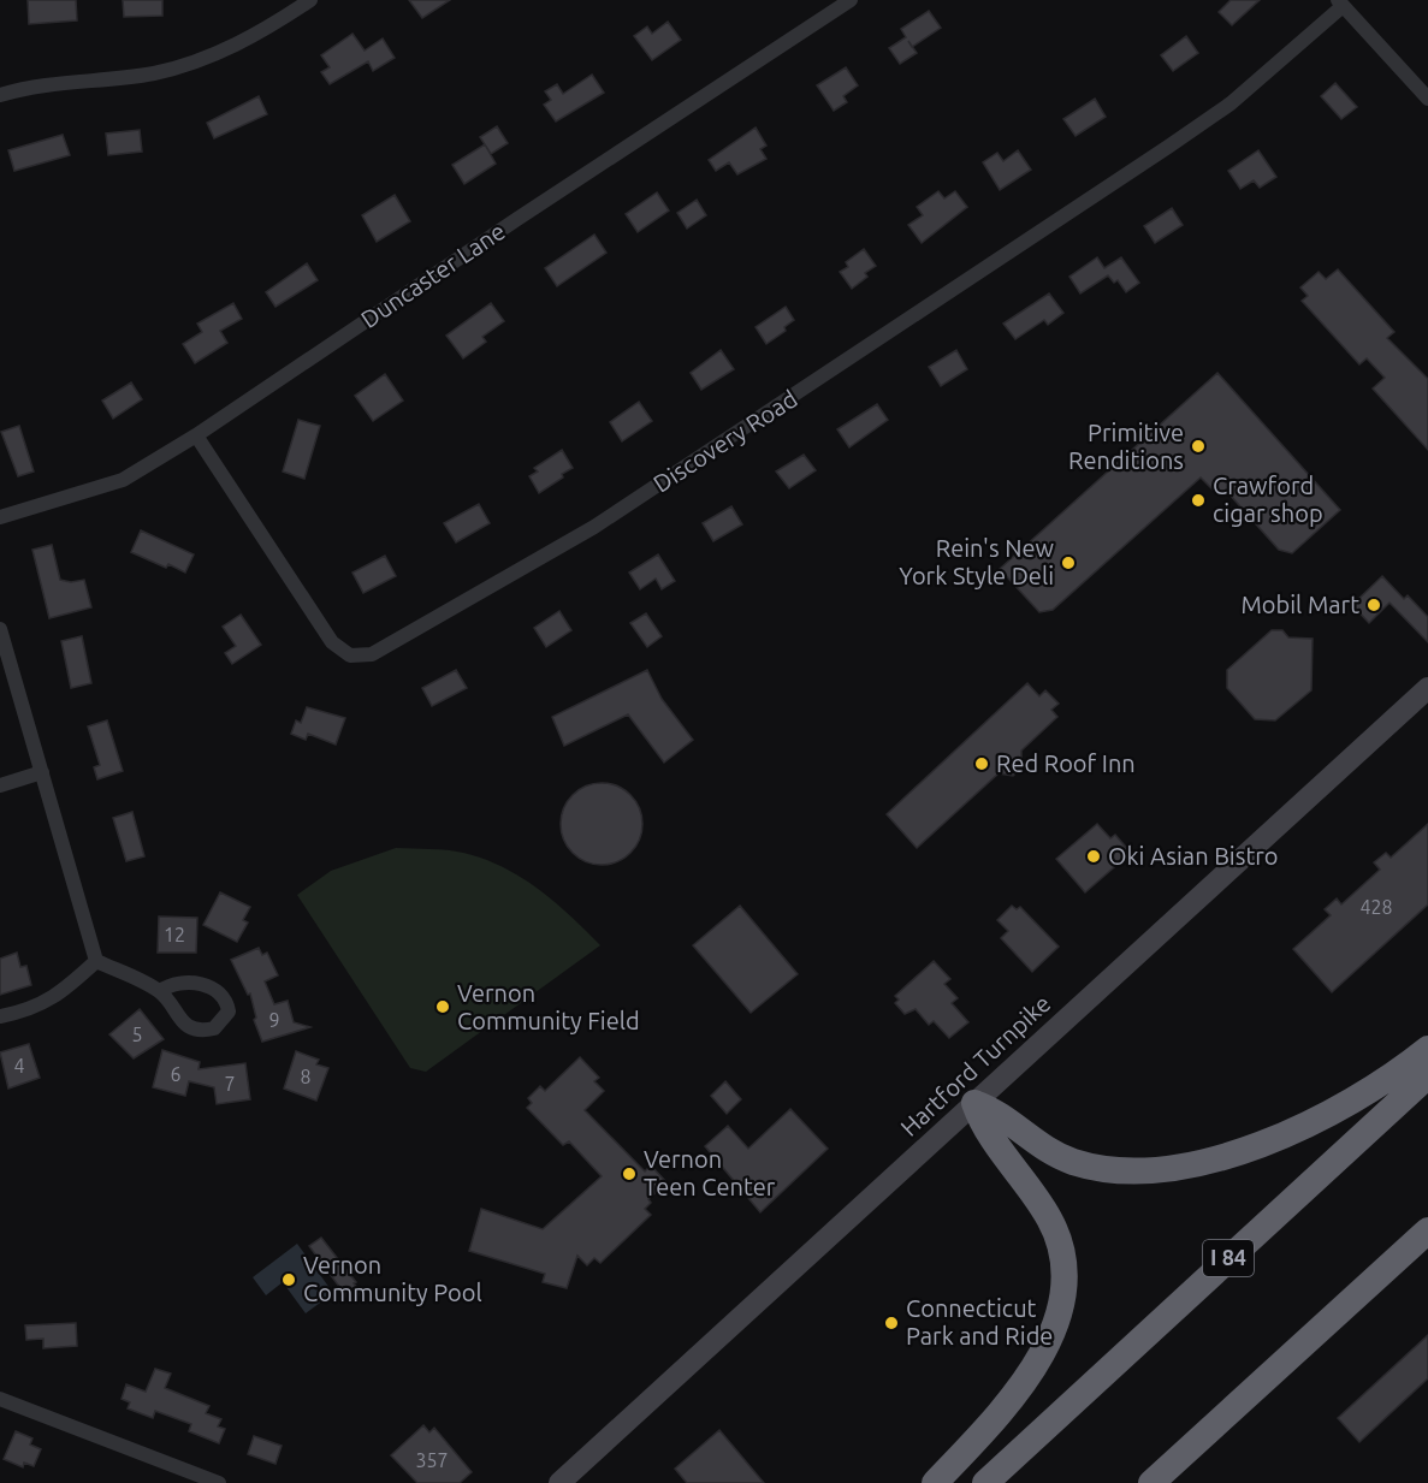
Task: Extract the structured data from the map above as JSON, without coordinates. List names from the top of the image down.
{
  "streets": {
    "highway": ["I 84"],
    "main road": ["Hartford Turnpike"],
    "street": ["Duncaster Lane", "Discovery Road"]
  },
  "crossings": [
    ["Duncaster Lane", "Discovery Road"]
  ],
  "places": [
    "Primitive Renditions",
    "Crawford cigar shop",
    "Rein's New York Style Deli",
    "Mobil Mart",
    "Red Roof Inn",
    "Oki Asian Bistro",
    "Vernon Community Field",
    "Vernon Teen Center",
    "Vernon Community Pool",
    "Connecticut Park and Ride"
  ],
  "house_numbers": [
    "428",
    "12",
    "9",
    "5",
    "4",
    "6",
    "8",
    "7",
    "357"
  ]
}
